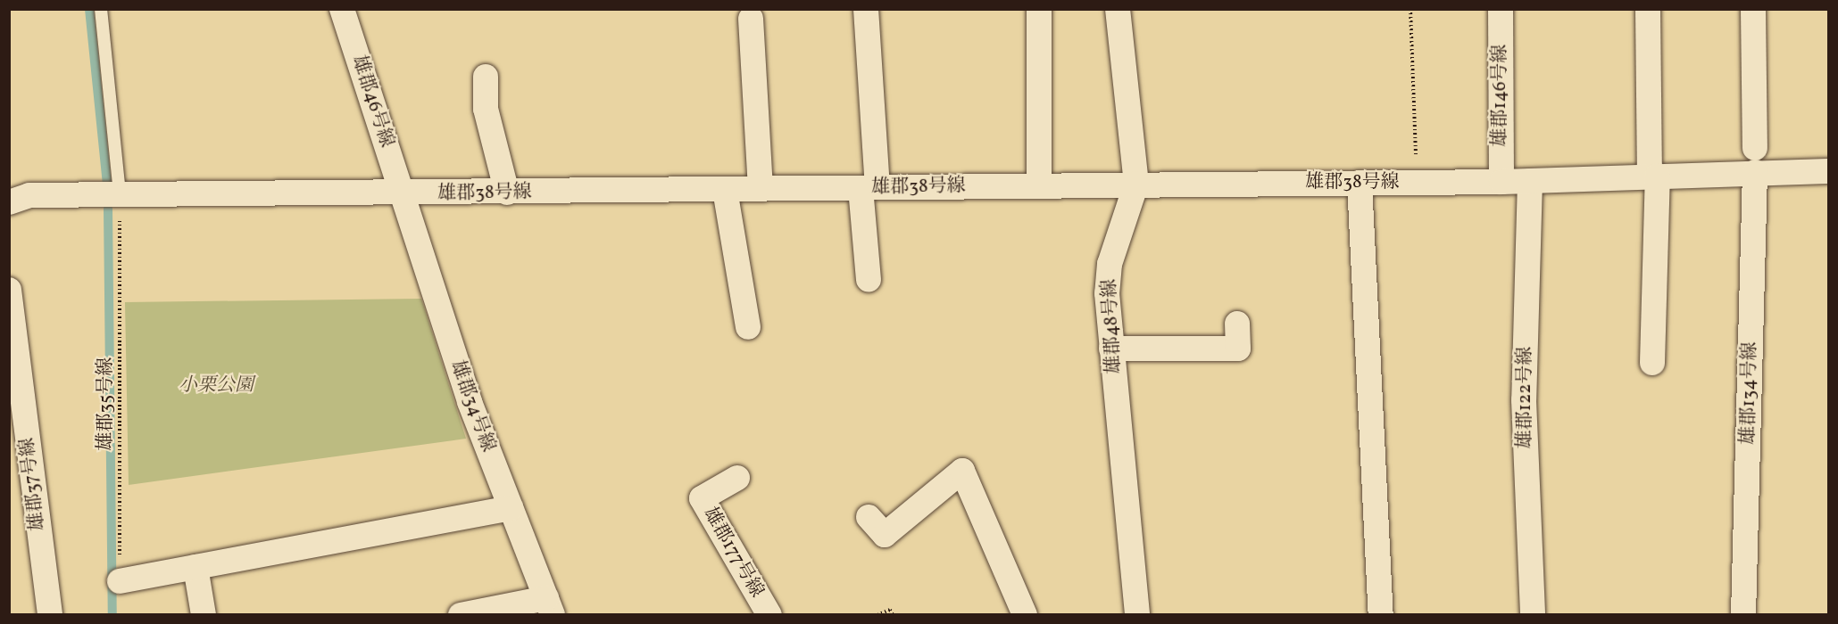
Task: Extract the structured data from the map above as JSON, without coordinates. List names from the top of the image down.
{
  "streets": {
    "street": [
      "雄郡146号線",
      "雄郡46号線",
      "雄郡38号線",
      "雄郡48号線",
      "雄郡134号線",
      "雄郡122号線",
      "雄郡34号線",
      "雄郡37号線",
      "雄郡177号線"
    ],
    "path": ["雄郡35号線"]
  },
  "crossings": [
    ["雄郡146号線", "雄郡38号線"],
    ["雄郡46号線", "雄郡38号線"],
    ["雄郡46号線", "雄郡34号線"],
    ["雄郡38号線", "雄郡48号線"],
    ["雄郡38号線", "雄郡134号線"],
    ["雄郡38号線", "雄郡122号線"],
    ["雄郡38号線", "雄郡35号線"],
    ["雄郡38号線", "雄郡34号線"]
  ],
  "parks": ["小栗公園"]
}
